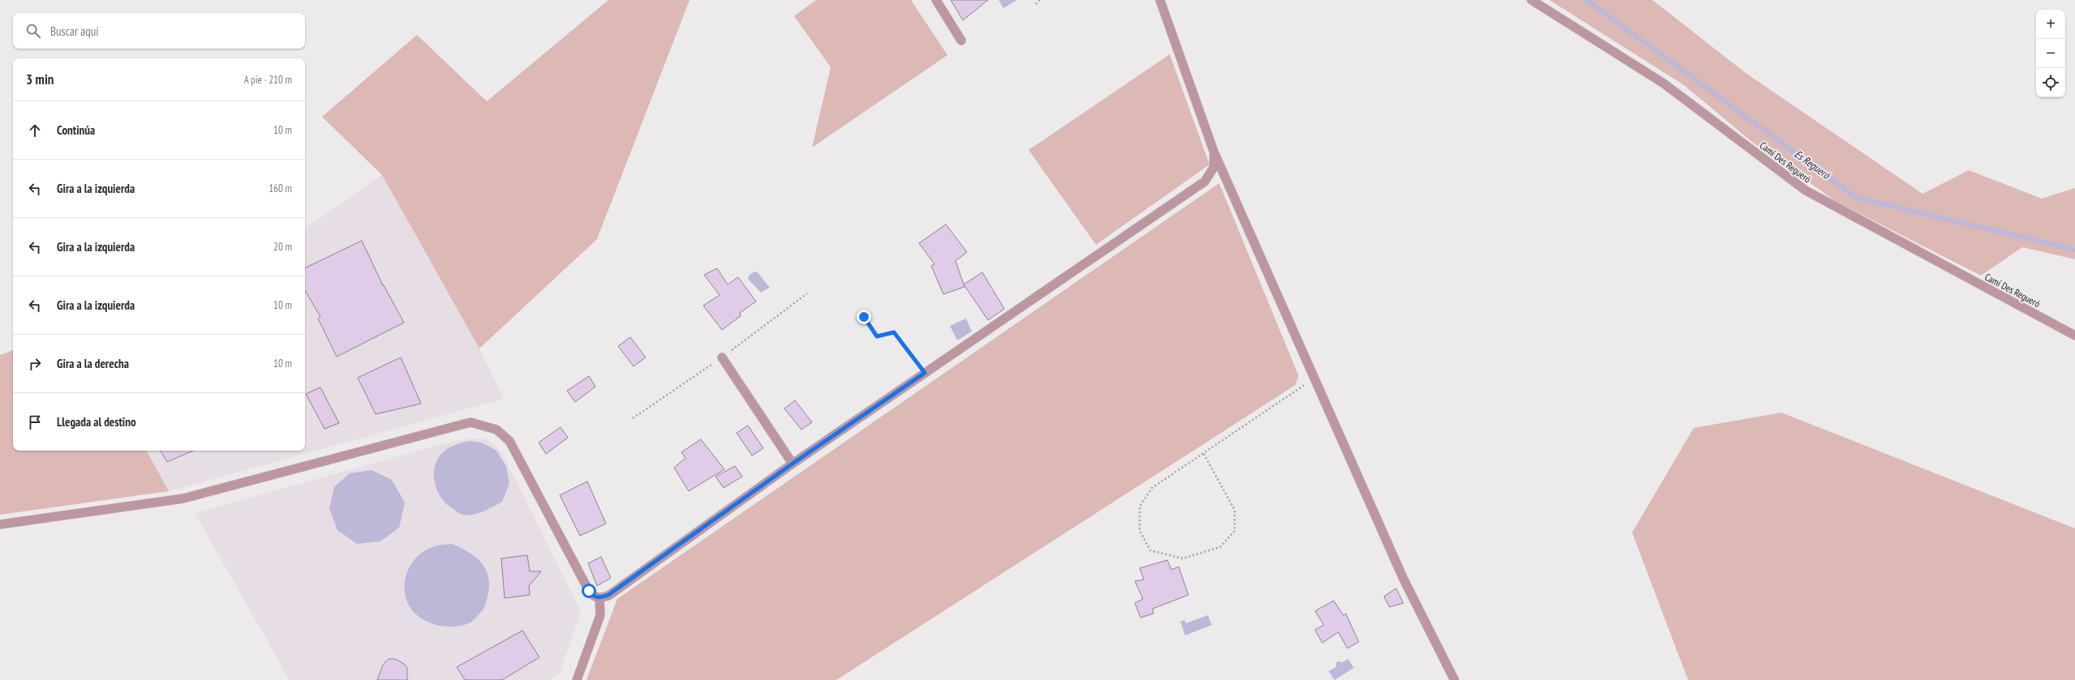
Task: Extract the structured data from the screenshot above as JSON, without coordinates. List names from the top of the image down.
{
  "streets": {
    "street": ["Camí Des Regueró"]
  },
  "water": ["Es Regueró"],
  "page": {
    "map_buttons": ["+", "−"],
    "search": "Buscar aquí",
    "heading": ["3 min", "A pie · 210 m"],
    "list": [
      ["Continúa", "10 m"],
      ["Gira a la izquierda", "160 m"],
      ["Gira a la izquierda", "20 m"],
      ["Gira a la izquierda", "10 m"],
      ["Gira a la derecha", "10 m"],
      "Llegada al destino"
    ]
  }
}
